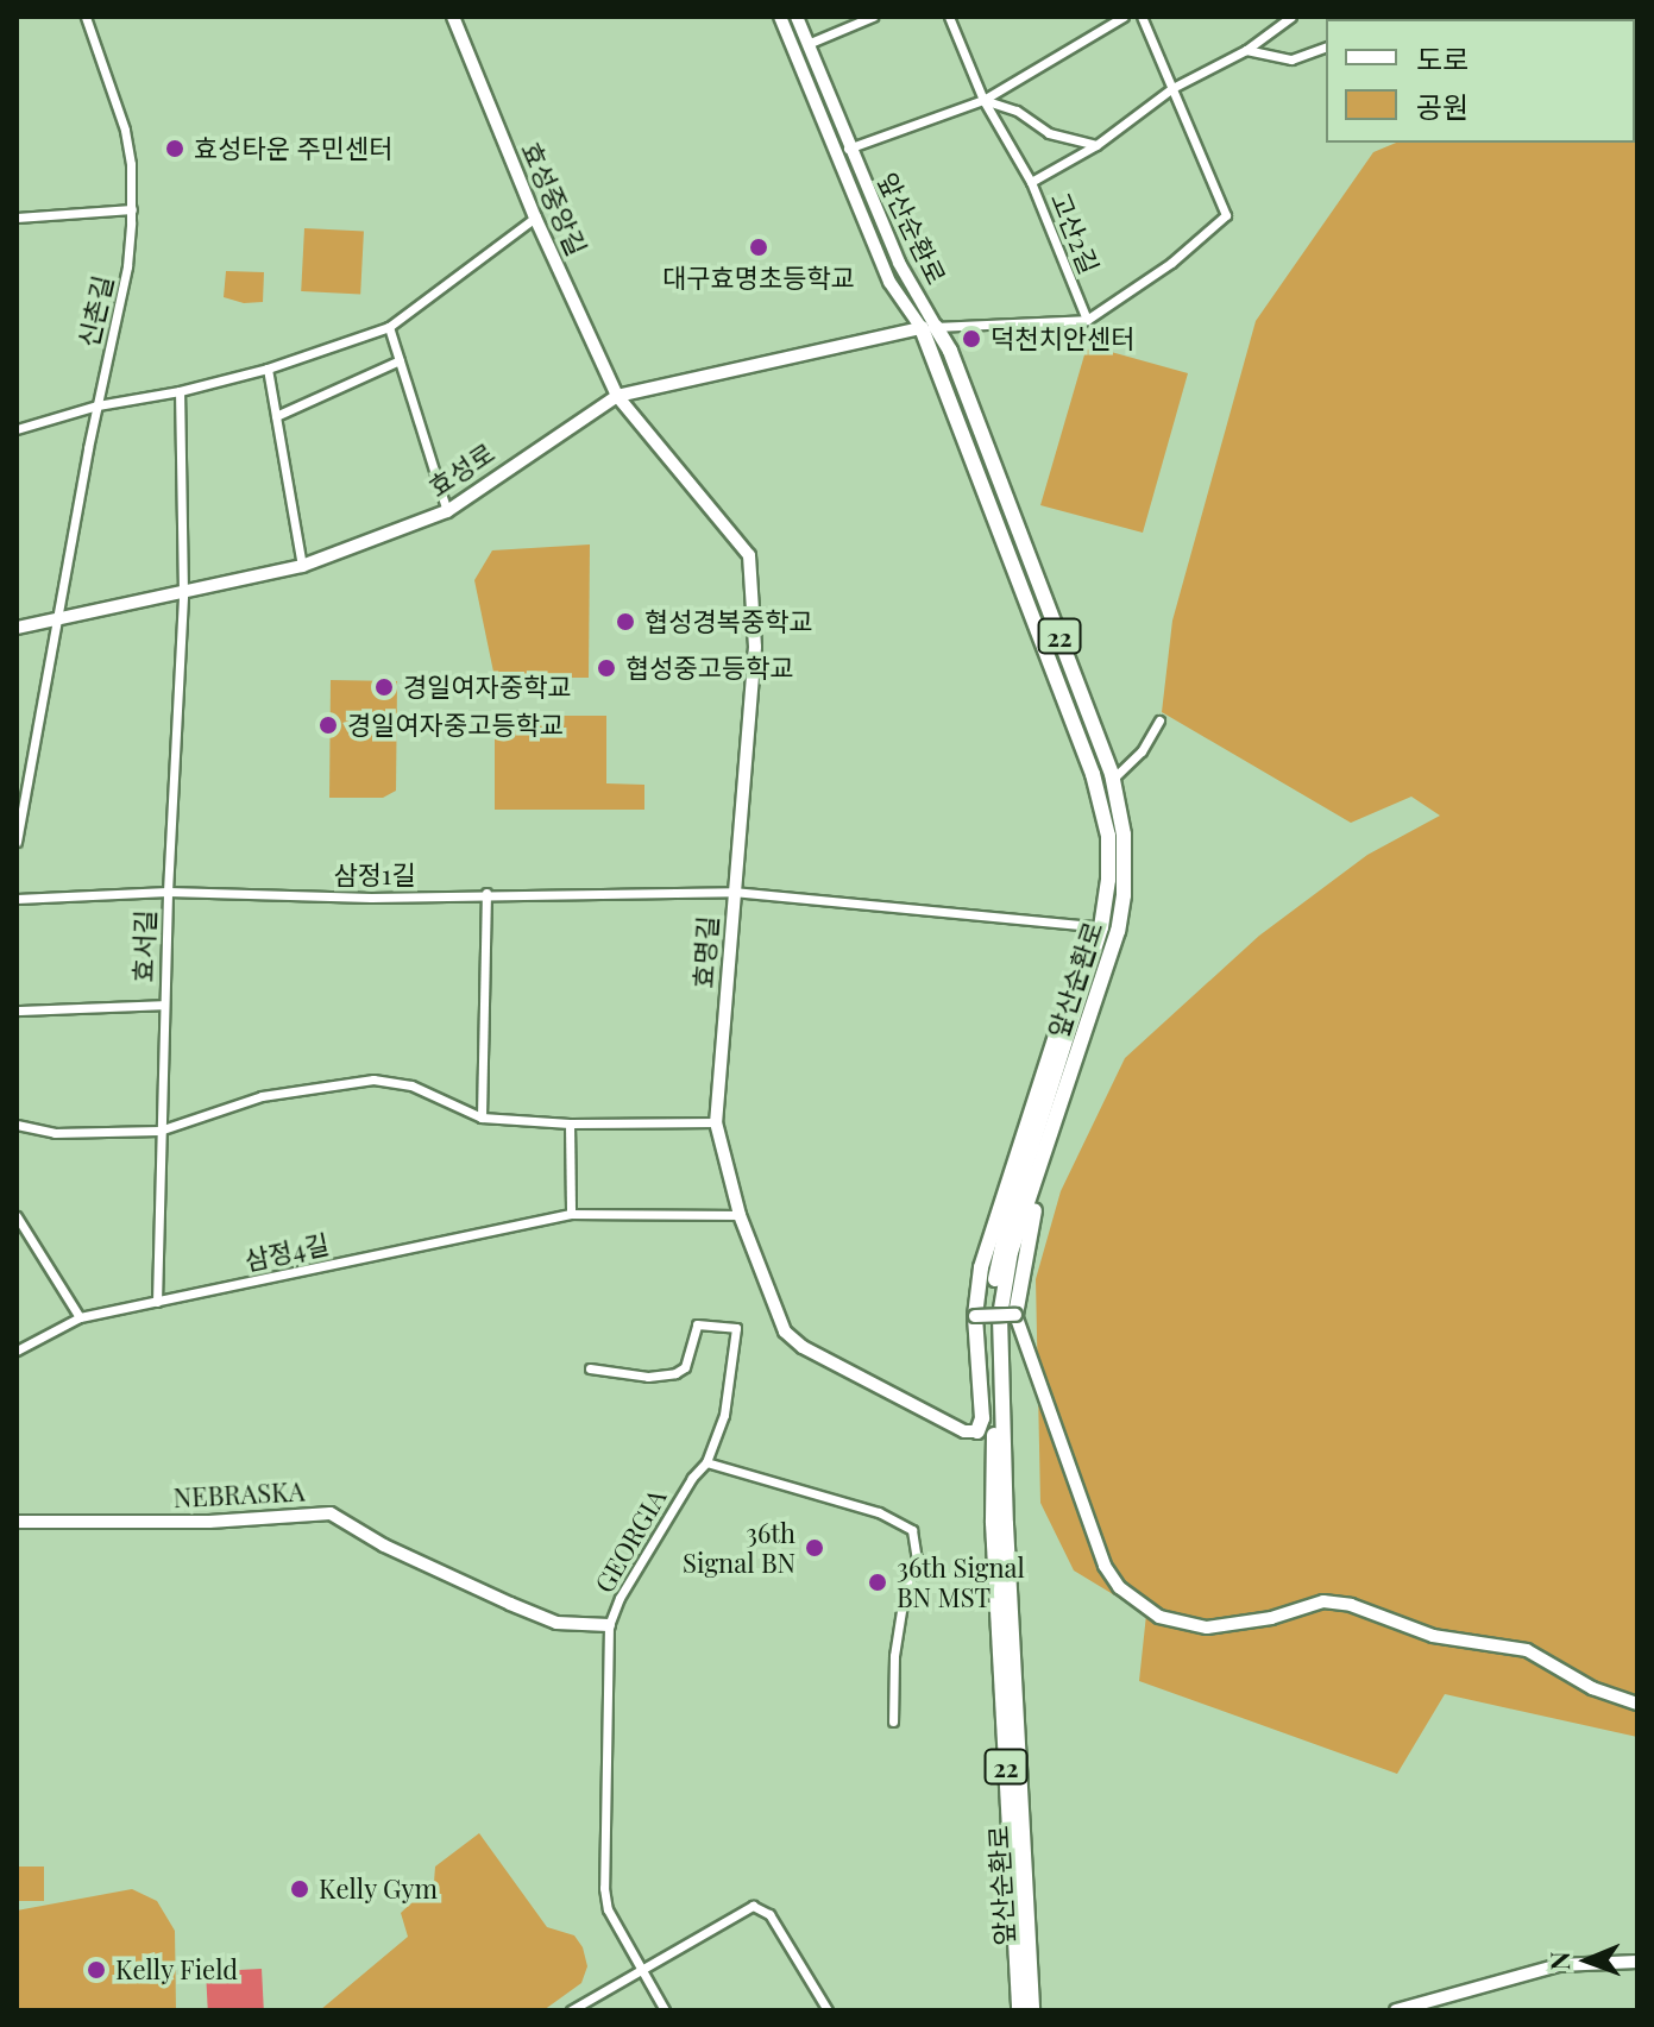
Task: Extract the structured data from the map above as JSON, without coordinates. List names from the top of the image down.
{
  "streets": {
    "highway": ["앞산순환로", "22"],
    "street": [
      "효성중앙길",
      "고산2길",
      "신촌길",
      "효성로",
      "삼정1길",
      "효서길",
      "효명길",
      "삼정4길",
      "NEBRASKA",
      "GEORGIA"
    ]
  },
  "crossings": [
    ["효성중앙길", "효성로"],
    ["효성중앙길", "효명길"],
    ["앞산순환로", "효성로"],
    ["앞산순환로", "삼정1길"],
    ["신촌길", "효성로"],
    ["효성로", "효서길"],
    ["효성로", "효명길"],
    ["삼정1길", "효서길"],
    ["삼정1길", "효명길"],
    ["효서길", "삼정4길"],
    ["효명길", "삼정4길"],
    ["NEBRASKA", "GEORGIA"]
  ],
  "places": [
    "효성타운 주민센터",
    "대구효명초등학교",
    "덕천치안센터",
    "협성경복중학교",
    "협성중고등학교",
    "경일여자중학교",
    "경일여자중고등학교",
    "36th Signal BN",
    "36th Signal BN MST",
    "Kelly Gym",
    "Kelly Field"
  ],
  "legend": ["도로", "공원"],
  "north": "left"
}
